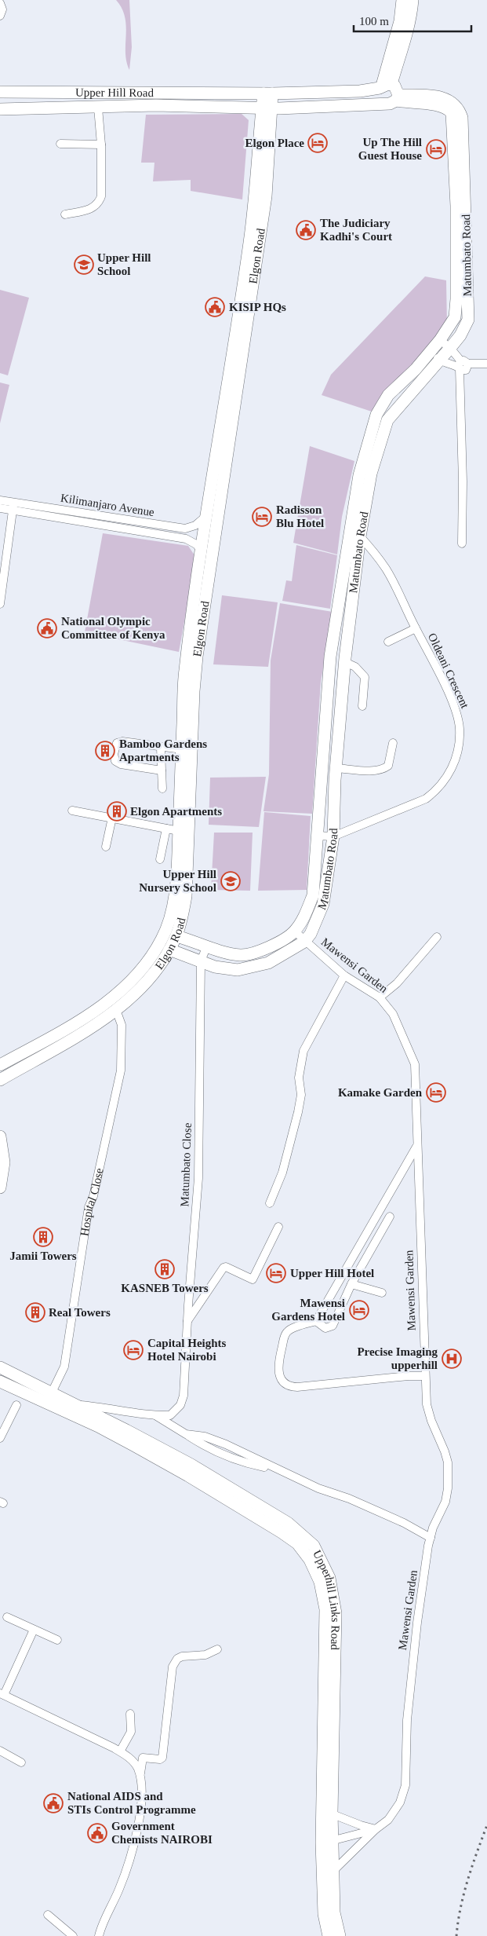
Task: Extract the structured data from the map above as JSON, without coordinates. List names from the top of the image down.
{
  "streets": {
    "street": [
      "Upper Hill Road",
      "Matumbato Road",
      "Elgon Road",
      "Kilimanjaro Avenue",
      "Oldeani Crescent",
      "Mawensi Garden",
      "Matumbato Close",
      "Hospital Close",
      "Upperhill Links Road"
    ]
  },
  "crossings": [
    ["Upper Hill Road", "Matumbato Road"],
    ["Upper Hill Road", "Elgon Road"],
    ["Matumbato Road", "Elgon Road"],
    ["Matumbato Road", "Oldeani Crescent"],
    ["Matumbato Road", "Mawensi Garden"],
    ["Matumbato Road", "Matumbato Close"],
    ["Elgon Road", "Kilimanjaro Avenue"],
    ["Elgon Road", "Hospital Close"],
    ["Mawensi Garden", "Upperhill Links Road"],
    ["Hospital Close", "Upperhill Links Road"]
  ],
  "places": {
    "hotel": [
      "Elgon Place",
      "Up The Hill Guest House",
      "Radisson Blu Hotel",
      "Kamake Garden",
      "Upper Hill Hotel",
      "Mawensi Gardens Hotel",
      "Capital Heights Hotel Nairobi"
    ],
    "public building": [
      "The Judiciary Kadhi's Court",
      "KISIP HQs",
      "National Olympic Committee of Kenya",
      "National AIDS and STIs Control Programme",
      "Government Chemists NAIROBI"
    ],
    "school or university": ["Upper Hill School", "Upper Hill Nursery School"],
    "building": [
      "Bamboo Gardens Apartments",
      "Elgon Apartments",
      "Jamii Towers",
      "KASNEB Towers",
      "Real Towers"
    ],
    "hospital": ["Precise Imaging upperhill"]
  },
  "scale_bar": "100 m"
}
